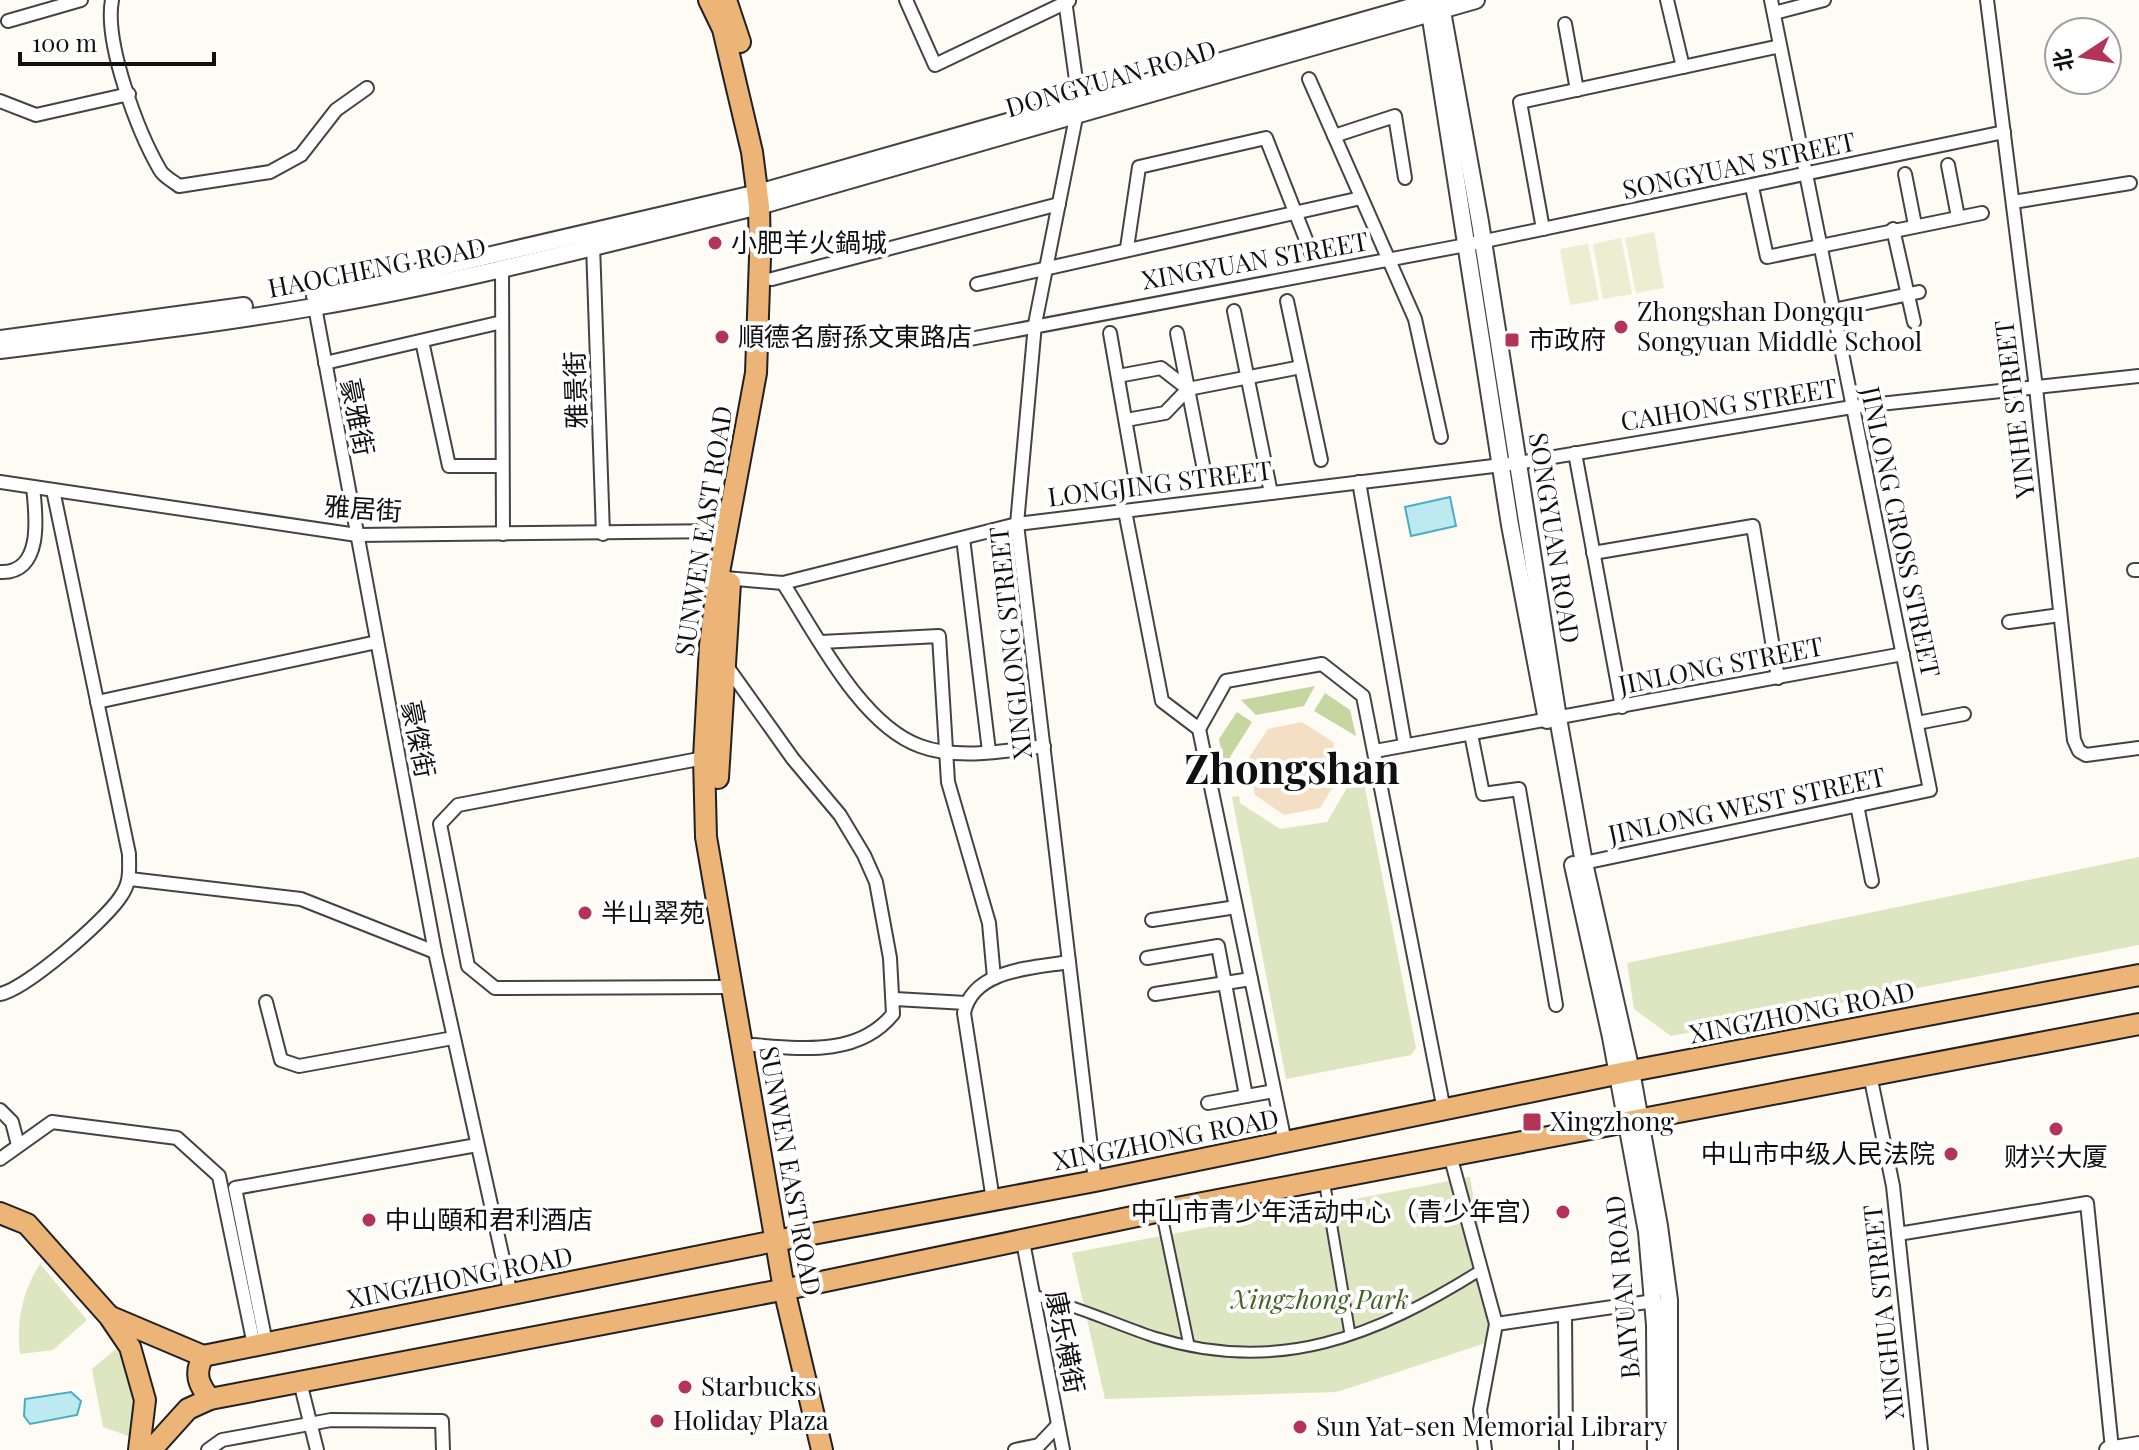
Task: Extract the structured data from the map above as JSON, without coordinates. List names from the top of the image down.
{
  "streets": {
    "main road": ["SUNWEN EAST ROAD", "XINGZHONG ROAD"],
    "street": [
      "DONGYUAN ROAD",
      "SONGYUAN STREET",
      "XINGYUAN STREET",
      "HAOCHENG ROAD",
      "雅景街",
      "CAIHONG STREET",
      "YINHE STREET",
      "豪雅街",
      "LONGJING STREET",
      "雅居街",
      "JINLONG CROSS STREET",
      "SONGYUAN ROAD",
      "XINGLONG STREET",
      "JINLONG STREET",
      "豪傑街",
      "JINLONG WEST STREET",
      "BAIYUAN ROAD",
      "XINGHUA STREET",
      "康乐横街"
    ]
  },
  "crossings": [
    ["DONGYUAN ROAD", "HAOCHENG ROAD"],
    ["DONGYUAN ROAD", "SUNWEN EAST ROAD"],
    ["DONGYUAN ROAD", "SONGYUAN ROAD"],
    ["DONGYUAN ROAD", "XINGLONG STREET"],
    ["SONGYUAN STREET", "XINGYUAN STREET"],
    ["SONGYUAN STREET", "YINHE STREET"],
    ["SONGYUAN STREET", "JINLONG CROSS STREET"],
    ["SONGYUAN STREET", "SONGYUAN ROAD"],
    ["XINGYUAN STREET", "SONGYUAN ROAD"],
    ["XINGYUAN STREET", "XINGLONG STREET"],
    ["HAOCHENG ROAD", "雅景街"],
    ["HAOCHENG ROAD", "豪雅街"],
    ["HAOCHENG ROAD", "SUNWEN EAST ROAD"],
    ["雅景街", "雅居街"],
    ["CAIHONG STREET", "YINHE STREET"],
    ["CAIHONG STREET", "LONGJING STREET"],
    ["CAIHONG STREET", "JINLONG CROSS STREET"],
    ["CAIHONG STREET", "SONGYUAN ROAD"],
    ["豪雅街", "雅居街"],
    ["豪雅街", "豪傑街"],
    ["LONGJING STREET", "SUNWEN EAST ROAD"],
    ["LONGJING STREET", "SONGYUAN ROAD"],
    ["LONGJING STREET", "XINGLONG STREET"],
    ["雅居街", "SUNWEN EAST ROAD"],
    ["雅居街", "豪傑街"],
    ["SUNWEN EAST ROAD", "XINGZHONG ROAD"],
    ["JINLONG CROSS STREET", "JINLONG STREET"],
    ["JINLONG CROSS STREET", "JINLONG WEST STREET"],
    ["SONGYUAN ROAD", "JINLONG STREET"],
    ["SONGYUAN ROAD", "JINLONG WEST STREET"],
    ["SONGYUAN ROAD", "XINGZHONG ROAD"],
    ["SONGYUAN ROAD", "BAIYUAN ROAD"],
    ["XINGLONG STREET", "XINGZHONG ROAD"],
    ["豪傑街", "XINGZHONG ROAD"],
    ["XINGZHONG ROAD", "BAIYUAN ROAD"]
  ],
  "districts": ["Zhongshan"],
  "parks": ["Xingzhong Park"],
  "places": {
    "other": [
      "小肥羊火鍋城",
      "Zhongshan Dongqu Songyuan Middle School",
      "順德名廚孫文東路店",
      "半山翠苑",
      "财兴大厦",
      "中山市中级人民法院",
      "中山市青少年活动中心（青少年宫）",
      "中山頤和君利酒店",
      "Starbucks",
      "Holiday Plaza",
      "Sun Yat-sen Memorial Library"
    ],
    "transit": ["市政府", "Xingzhong"]
  },
  "scale_bar": "100 m",
  "north": "left"
}
